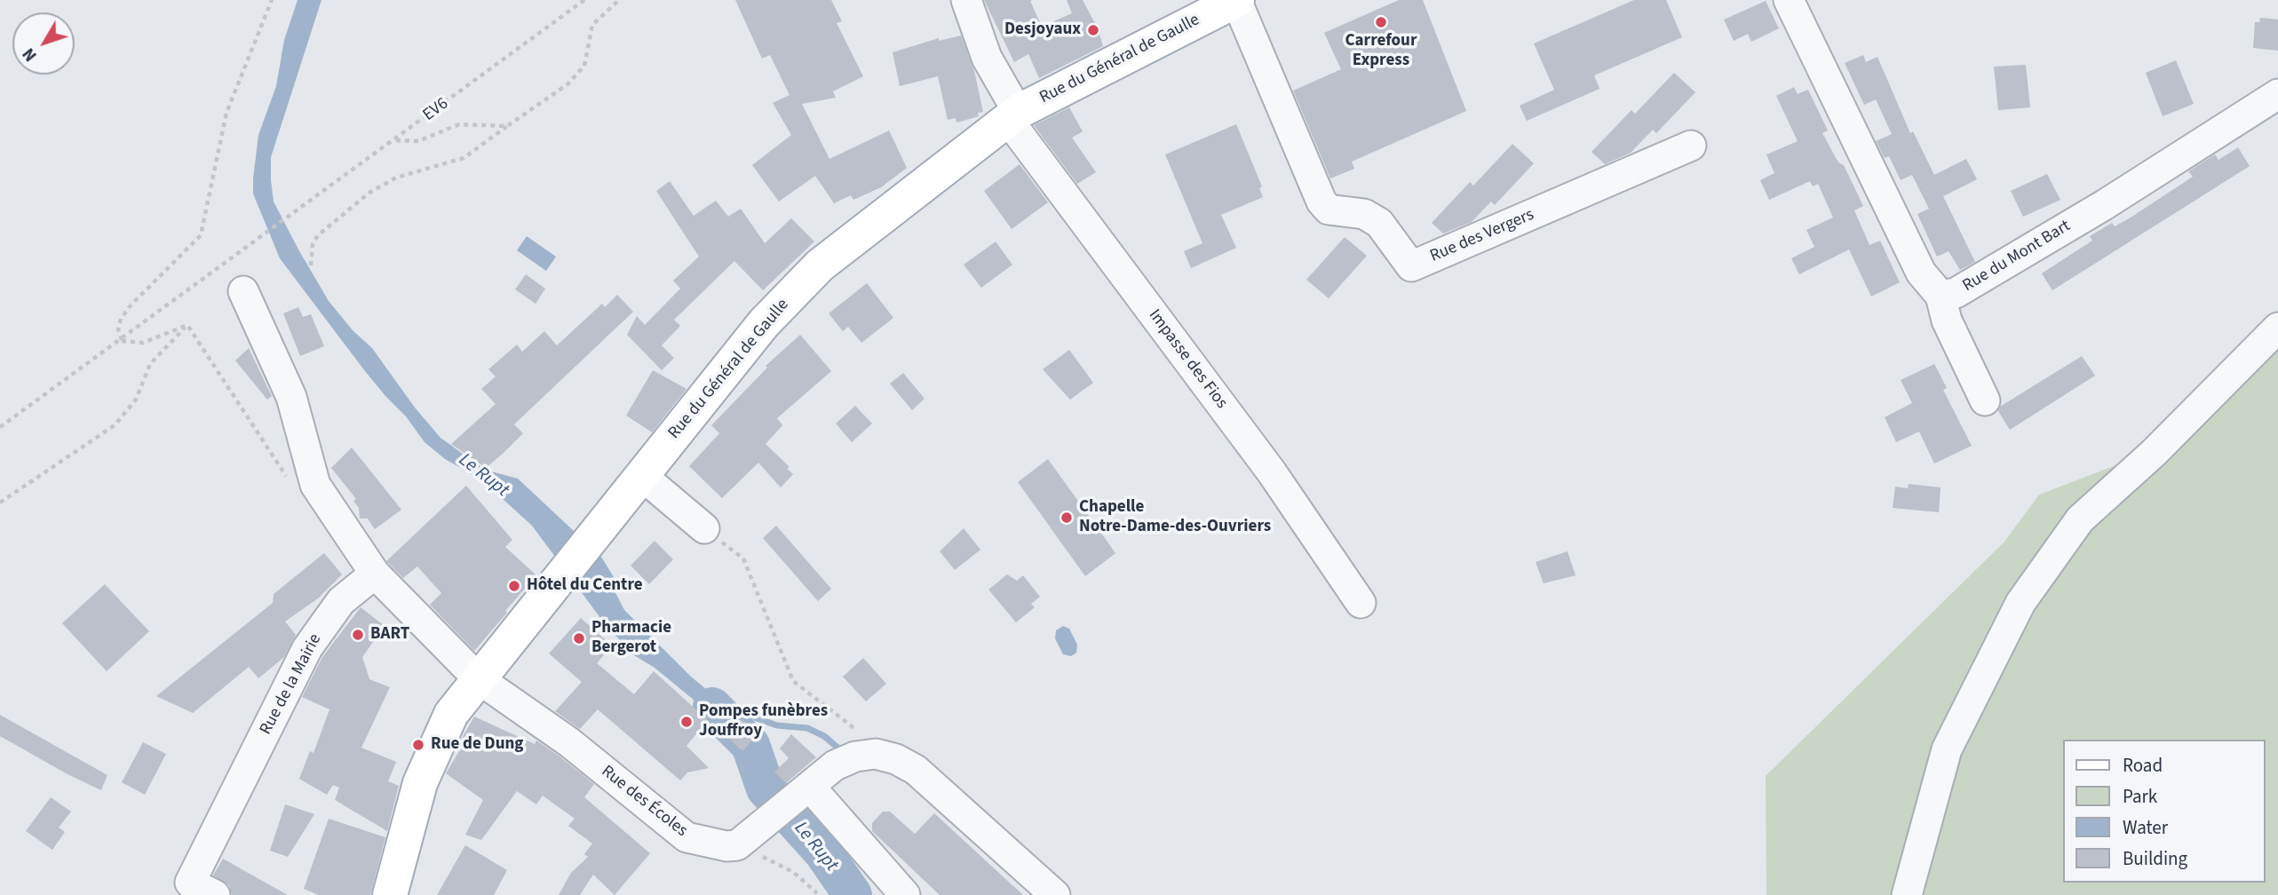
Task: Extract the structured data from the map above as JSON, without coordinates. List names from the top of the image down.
{
  "streets": {
    "main road": ["Rue du Général de Gaulle"],
    "street": [
      "Rue des Vergers",
      "Rue du Mont Bart",
      "Impasse des Fios",
      "Rue de la Mairie",
      "Rue des Écoles"
    ],
    "path": ["EV6"]
  },
  "crossings": [
    ["Rue du Général de Gaulle", "Rue des Vergers"],
    ["Rue du Général de Gaulle", "Impasse des Fios"],
    ["Rue du Général de Gaulle", "Rue des Écoles"]
  ],
  "water": ["Le Rupt"],
  "places": [
    "Carrefour Express",
    "Desjoyaux",
    "Chapelle Notre-Dame-des-Ouvriers",
    "Hôtel du Centre",
    "BART",
    "Pharmacie Bergerot",
    "Pompes funèbres Jouffroy",
    "Rue de Dung"
  ],
  "legend": [
    "Road",
    "Park",
    "Water",
    "Building"
  ],
  "north": "bottom left"
}
